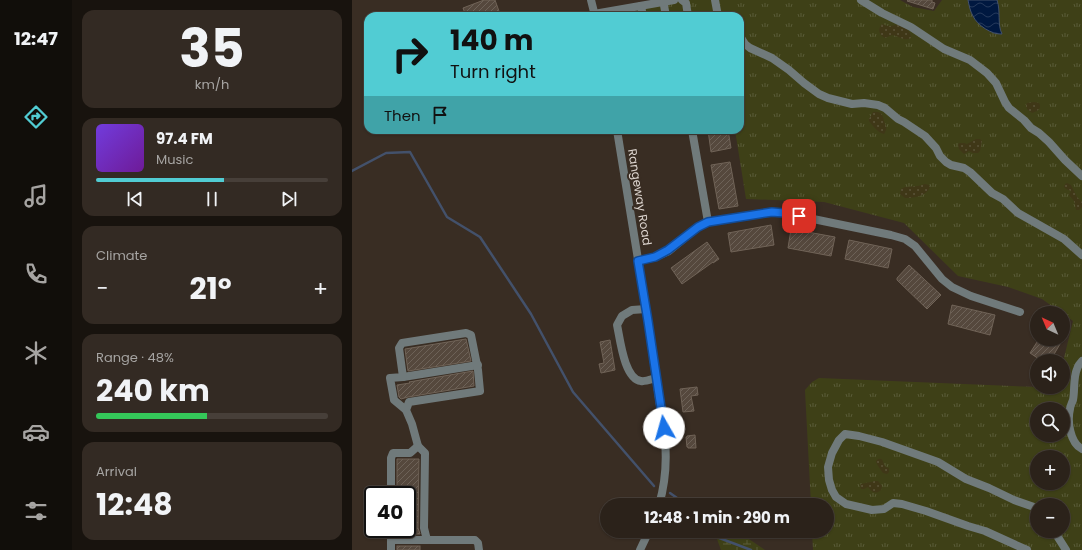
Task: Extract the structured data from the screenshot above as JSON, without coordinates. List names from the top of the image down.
{
  "streets": {
    "street": ["Rangeway Road"]
  },
  "north": "top left",
  "page": {
    "tabs": "12:47",
    "tile": [
      ["35", "km/h"],
      "Climate",
      ["Range · 48%", "240 km"],
      ["Arrival", "12:48"]
    ],
    "turn": ["140 m", "Turn right"],
    "then": "Then",
    "song": ["97.4 FM", "Music"],
    "heat": ["−", "21°", "+"],
    "map_buttons": ["+", "−"],
    "limit": "40",
    "trip": "12:48 · 1 min · 290 m"
  }
}
